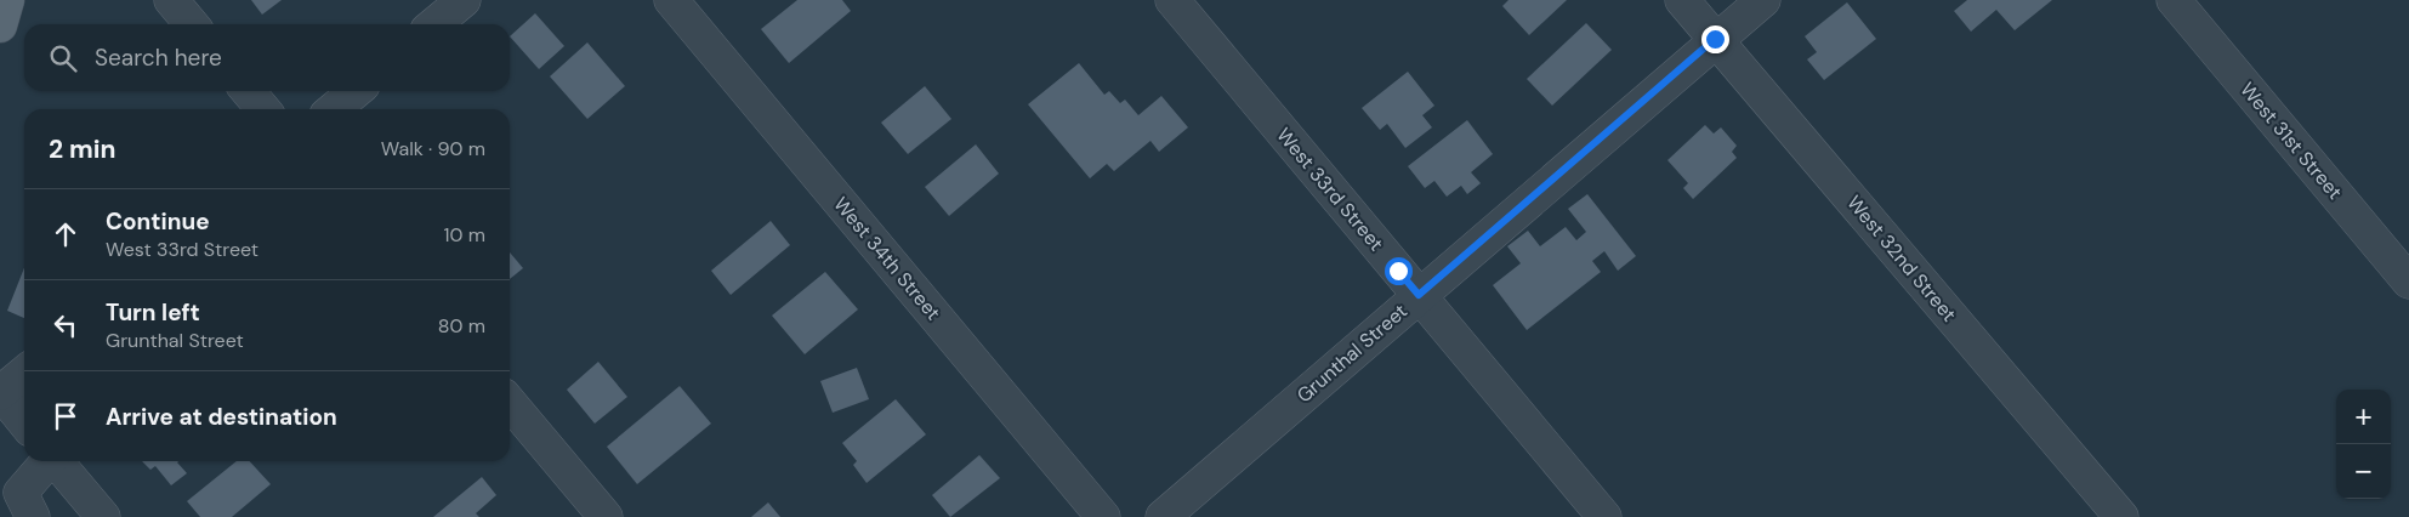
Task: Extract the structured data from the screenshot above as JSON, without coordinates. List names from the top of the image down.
{
  "streets": {
    "street": [
      "West 31st Street",
      "West 33rd Street",
      "West 34th Street",
      "West 32nd Street",
      "Grunthal Street"
    ]
  },
  "crossings": [
    ["West 33rd Street", "Grunthal Street"],
    ["West 32nd Street", "Grunthal Street"]
  ],
  "page": {
    "search": "Search here",
    "heading": ["2 min", "Walk · 90 m"],
    "list": [
      ["Continue", "West 33rd Street", "10 m"],
      ["Turn left", "Grunthal Street", "80 m"],
      "Arrive at destination"
    ],
    "map_buttons": ["+", "−"]
  }
}
